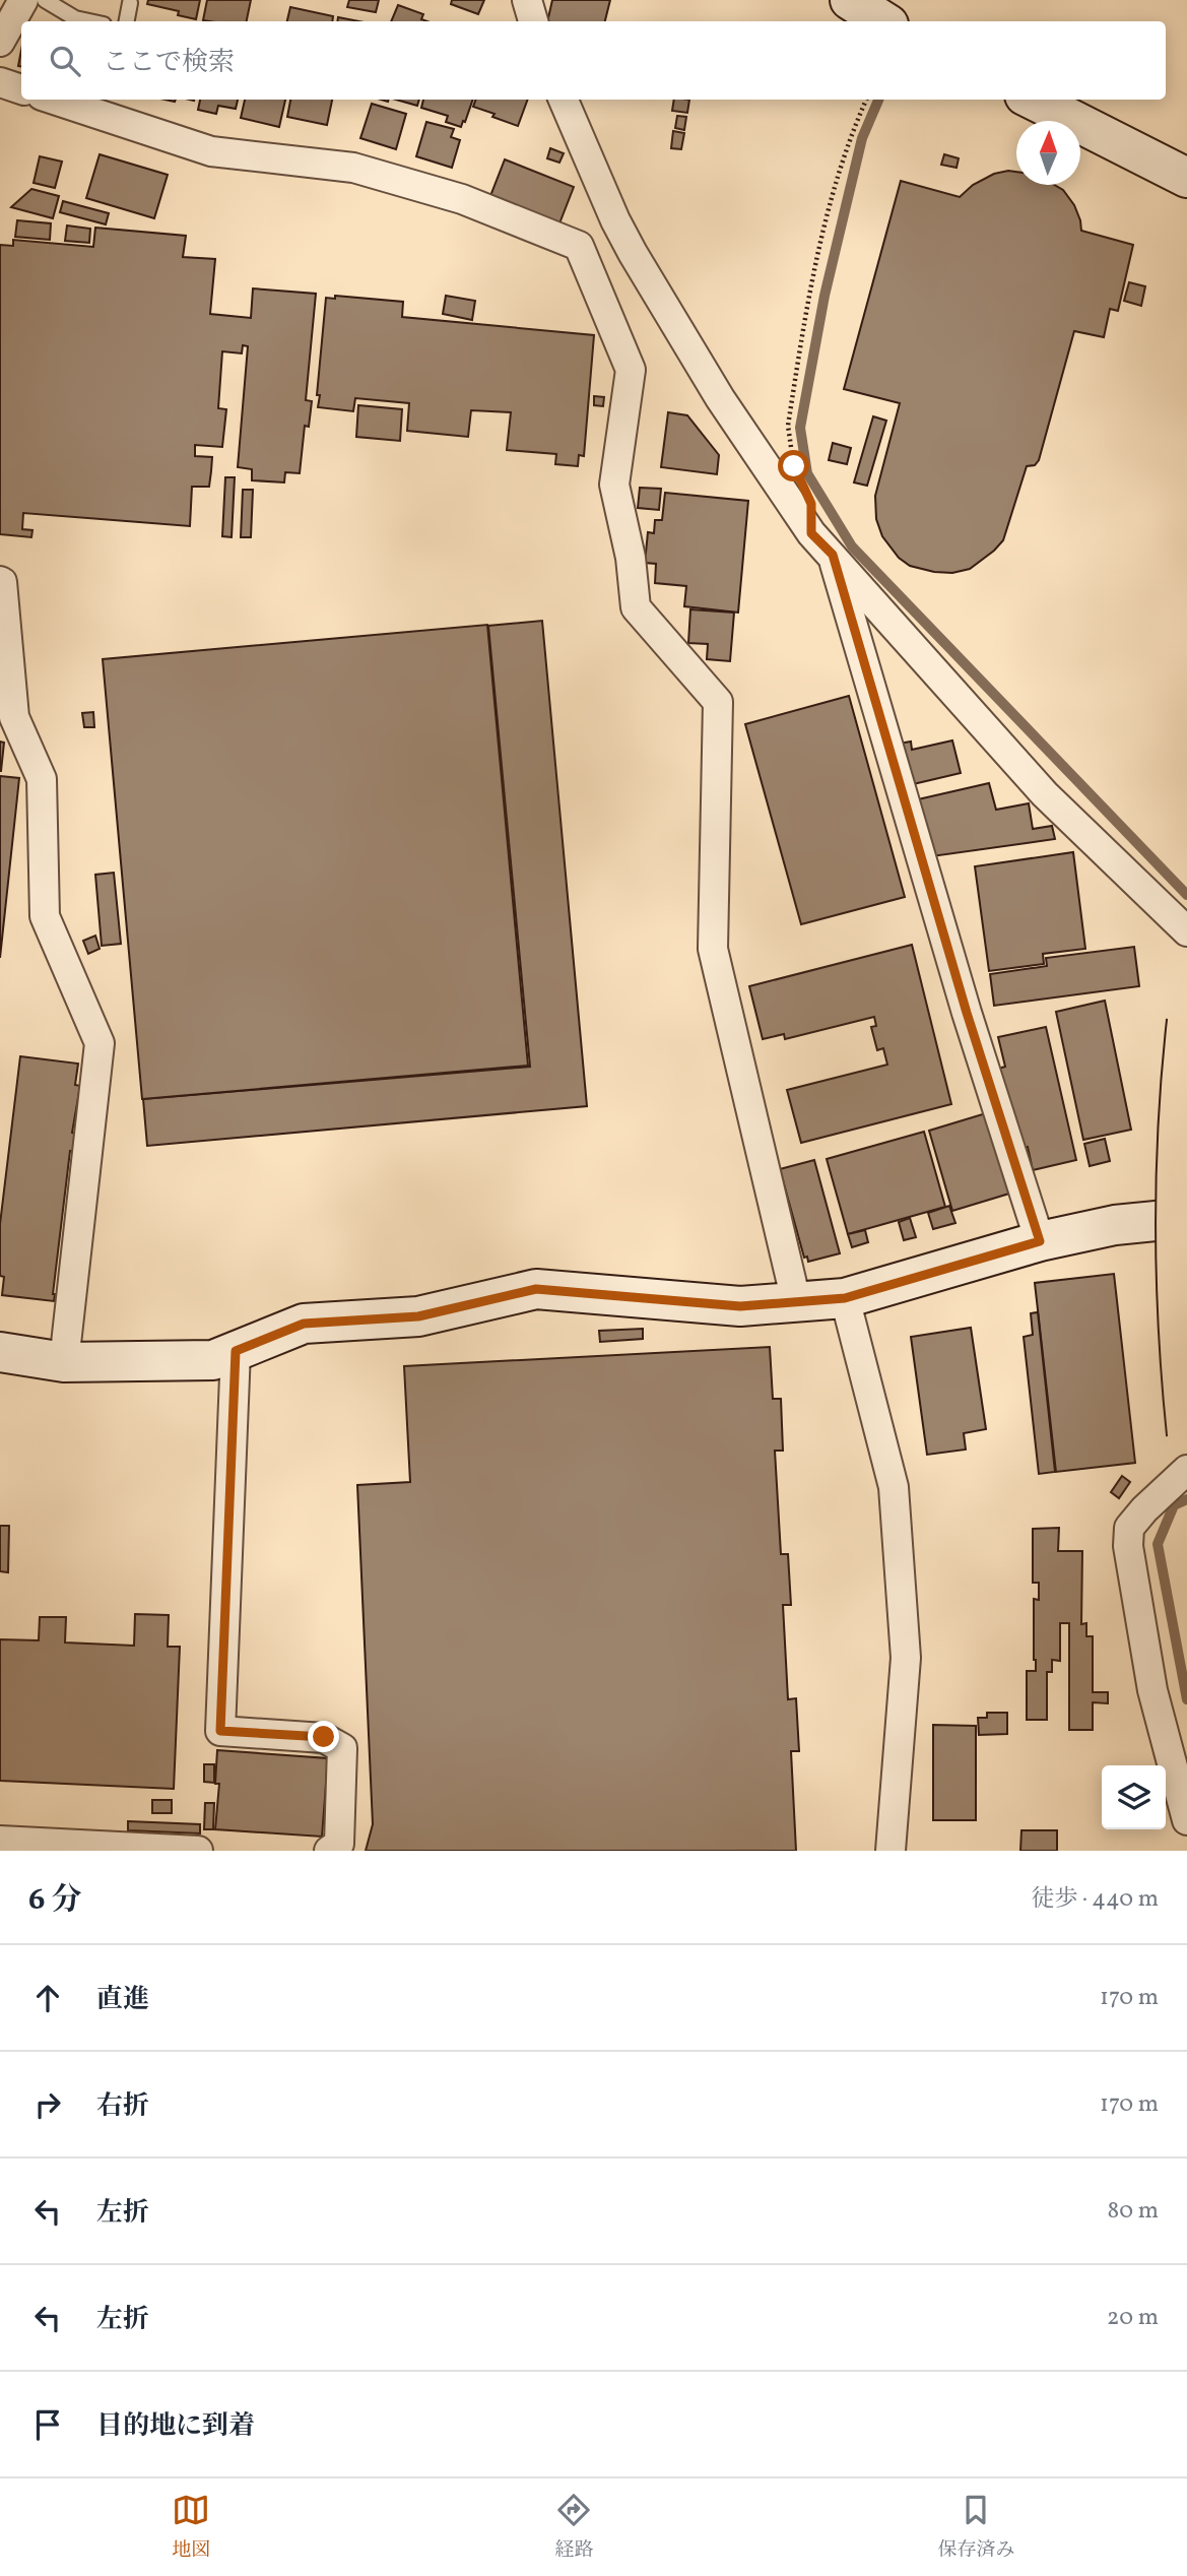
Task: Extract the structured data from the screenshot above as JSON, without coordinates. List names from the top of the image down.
{
  "north": "top",
  "page": {
    "search": "ここで検索",
    "heading": ["6 分", "徒歩 · 440 m"],
    "list": [
      ["直進", "170 m"],
      ["右折", "170 m"],
      ["左折", "80 m"],
      ["左折", "20 m"],
      "目的地に到着"
    ],
    "nav": ["地図", "経路", "保存済み"]
  }
}
